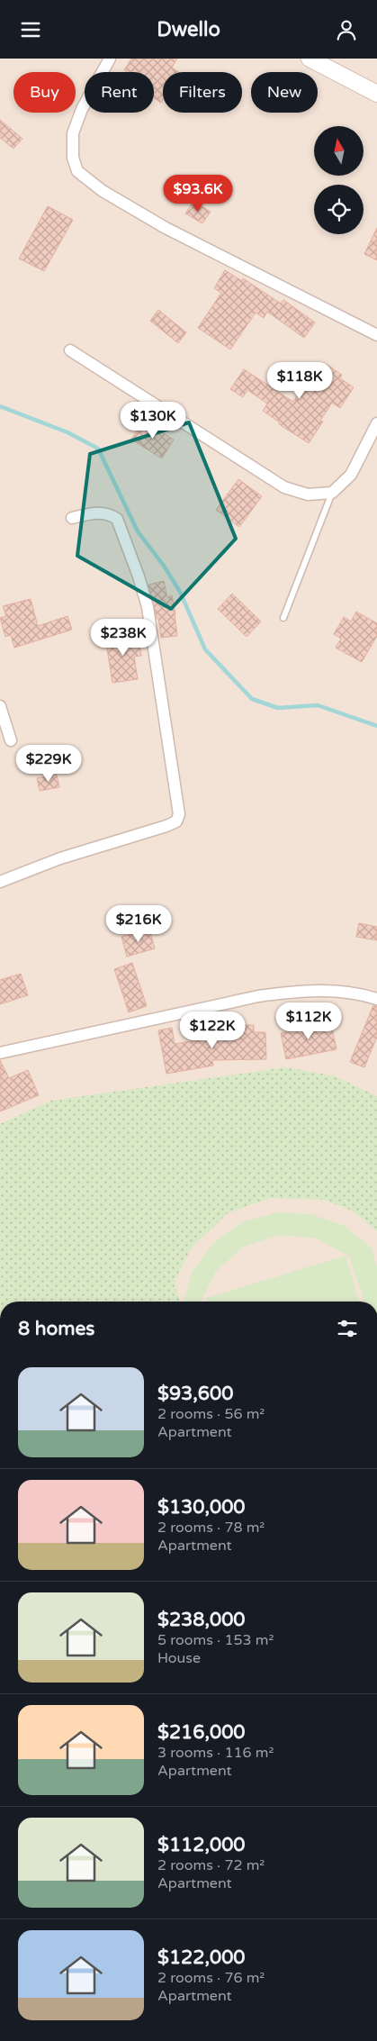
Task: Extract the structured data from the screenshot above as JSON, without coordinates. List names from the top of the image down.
{
  "north": "top",
  "page": {
    "header": "Dwello",
    "chip": [
      "Buy",
      "Rent",
      "Filters",
      "New"
    ],
    "price": [
      "$93.6K",
      "$118K",
      "$130K",
      "$238K",
      "$229K",
      "$216K",
      "$112K",
      "$122K"
    ],
    "heading": "8 homes",
    "list": [
      {
        "name": "$93,600",
        "note": "2 rooms · 56 m² · Apartment"
      },
      {
        "name": "$130,000",
        "note": "2 rooms · 78 m² · Apartment"
      },
      {
        "name": "$238,000",
        "note": "5 rooms · 153 m² · House"
      },
      {
        "name": "$216,000",
        "note": "3 rooms · 116 m² · Apartment"
      },
      {
        "name": "$112,000",
        "note": "2 rooms · 72 m² · Apartment"
      },
      {
        "name": "$122,000",
        "note": "2 rooms · 76 m² · Apartment"
      }
    ]
  }
}
